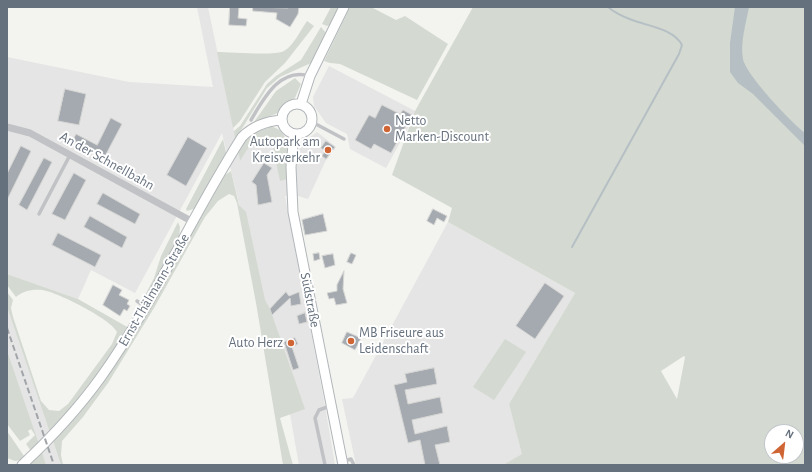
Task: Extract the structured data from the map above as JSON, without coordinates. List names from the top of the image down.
{
  "streets": {
    "main road": ["Ernst-Thälmann-Straße", "Südstraße"],
    "street": ["An der Schnellbahn"]
  },
  "crossings": [
    ["An der Schnellbahn", "Ernst-Thälmann-Straße"],
    ["Ernst-Thälmann-Straße", "Südstraße"]
  ],
  "places": [
    "Netto Marken-Discount",
    "Autopark am Kreisverkehr",
    "MB Friseure aus Leidenschaft",
    "Auto Herz"
  ],
  "north": "top right"
}
